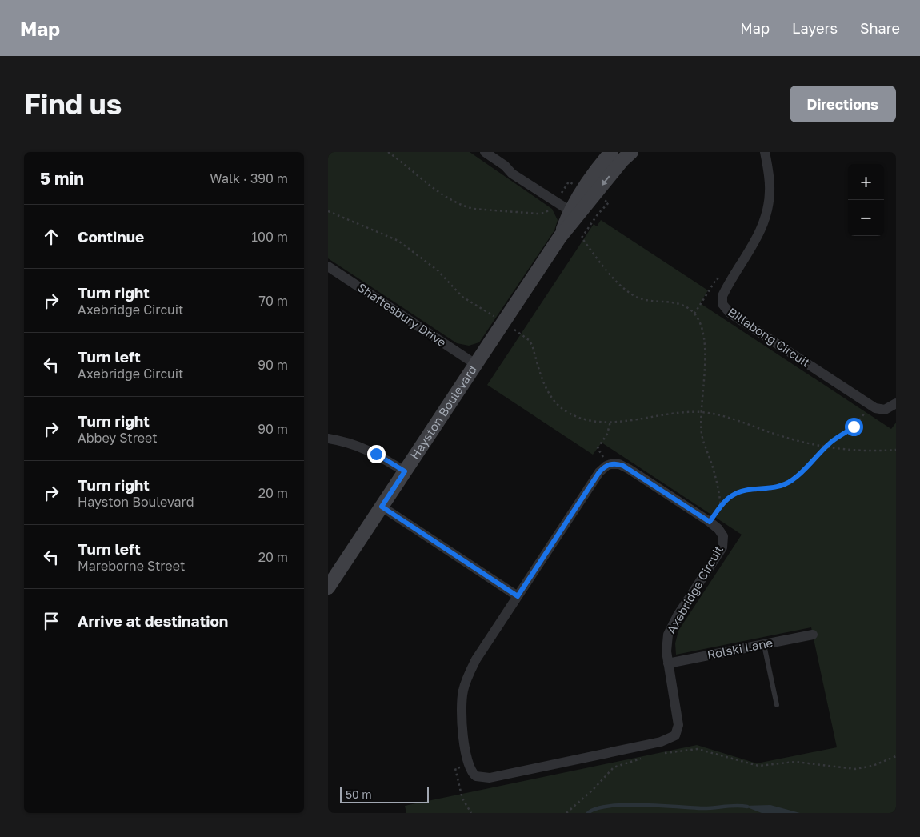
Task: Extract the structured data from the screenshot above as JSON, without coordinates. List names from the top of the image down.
{
  "streets": {
    "street": [
      "Shaftesbury Drive",
      "Billabong Circuit",
      "Hayston Boulevard",
      "Axebridge Circuit",
      "Rolski Lane"
    ]
  },
  "crossings": [
    ["Shaftesbury Drive", "Hayston Boulevard"],
    ["Axebridge Circuit", "Rolski Lane"]
  ],
  "scale_bar": "50 m",
  "page": {
    "header": "Map",
    "nav": ["Map", "Layers", "Share"],
    "buttons": "Directions",
    "title": "Find us",
    "heading": ["5 min", "Walk · 390 m"],
    "map_buttons": ["+", "−"],
    "list": [
      ["Continue", "100 m"],
      ["Turn right", "Axebridge Circuit", "70 m"],
      ["Turn left", "Axebridge Circuit", "90 m"],
      ["Turn right", "Abbey Street", "90 m"],
      ["Turn right", "Hayston Boulevard", "20 m"],
      ["Turn left", "Mareborne Street", "20 m"],
      "Arrive at destination"
    ],
    "scale": "50 m"
  }
}
